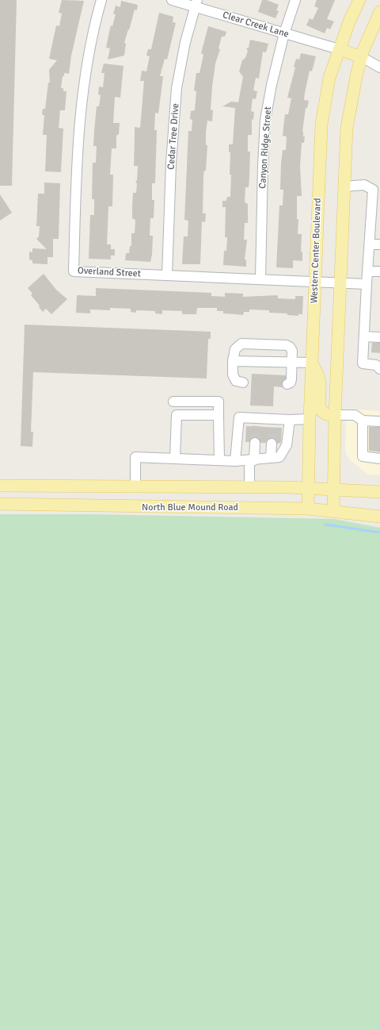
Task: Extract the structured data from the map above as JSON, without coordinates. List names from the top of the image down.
{
  "streets": {
    "main road": ["Western Center Boulevard", "North Blue Mound Road"],
    "street": [
      "Clear Creek Lane",
      "Cedar Tree Drive",
      "Canyon Ridge Street",
      "Overland Street"
    ]
  },
  "crossings": [
    ["Clear Creek Lane", "Cedar Tree Drive"],
    ["Clear Creek Lane", "Canyon Ridge Street"],
    ["Clear Creek Lane", "Western Center Boulevard"],
    ["Cedar Tree Drive", "Overland Street"],
    ["Canyon Ridge Street", "Overland Street"],
    ["Western Center Boulevard", "Overland Street"],
    ["Western Center Boulevard", "North Blue Mound Road"]
  ]
}
